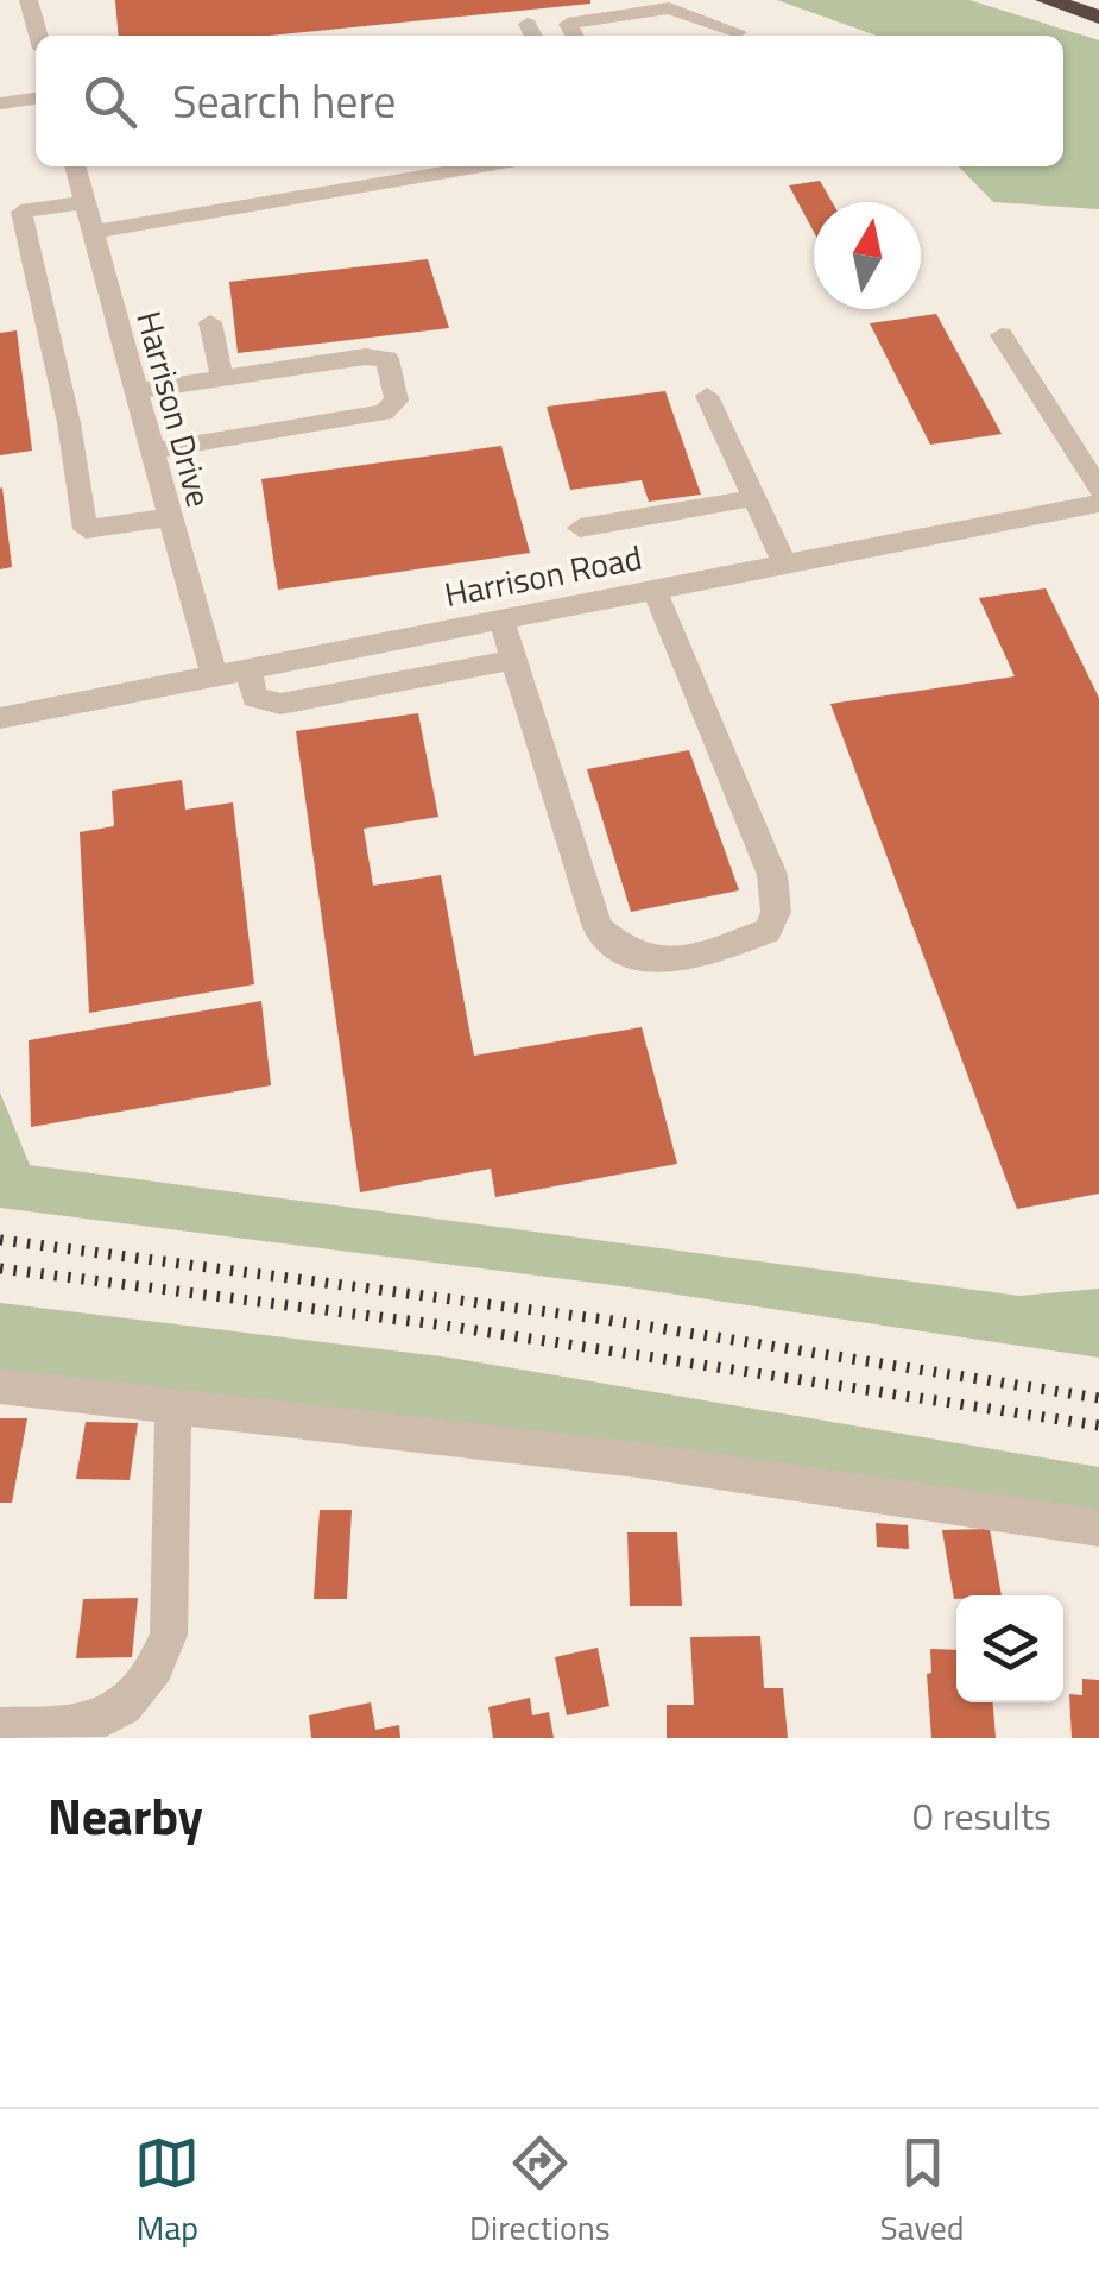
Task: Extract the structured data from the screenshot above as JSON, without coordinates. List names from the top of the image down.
{
  "streets": {
    "street": ["Harrison Drive", "Harrison Road"]
  },
  "crossings": [
    ["Harrison Drive", "Harrison Road"]
  ],
  "north": "top",
  "page": {
    "search": "Search here",
    "heading": ["Nearby", "0 results"],
    "nav": ["Map", "Directions", "Saved"]
  }
}
